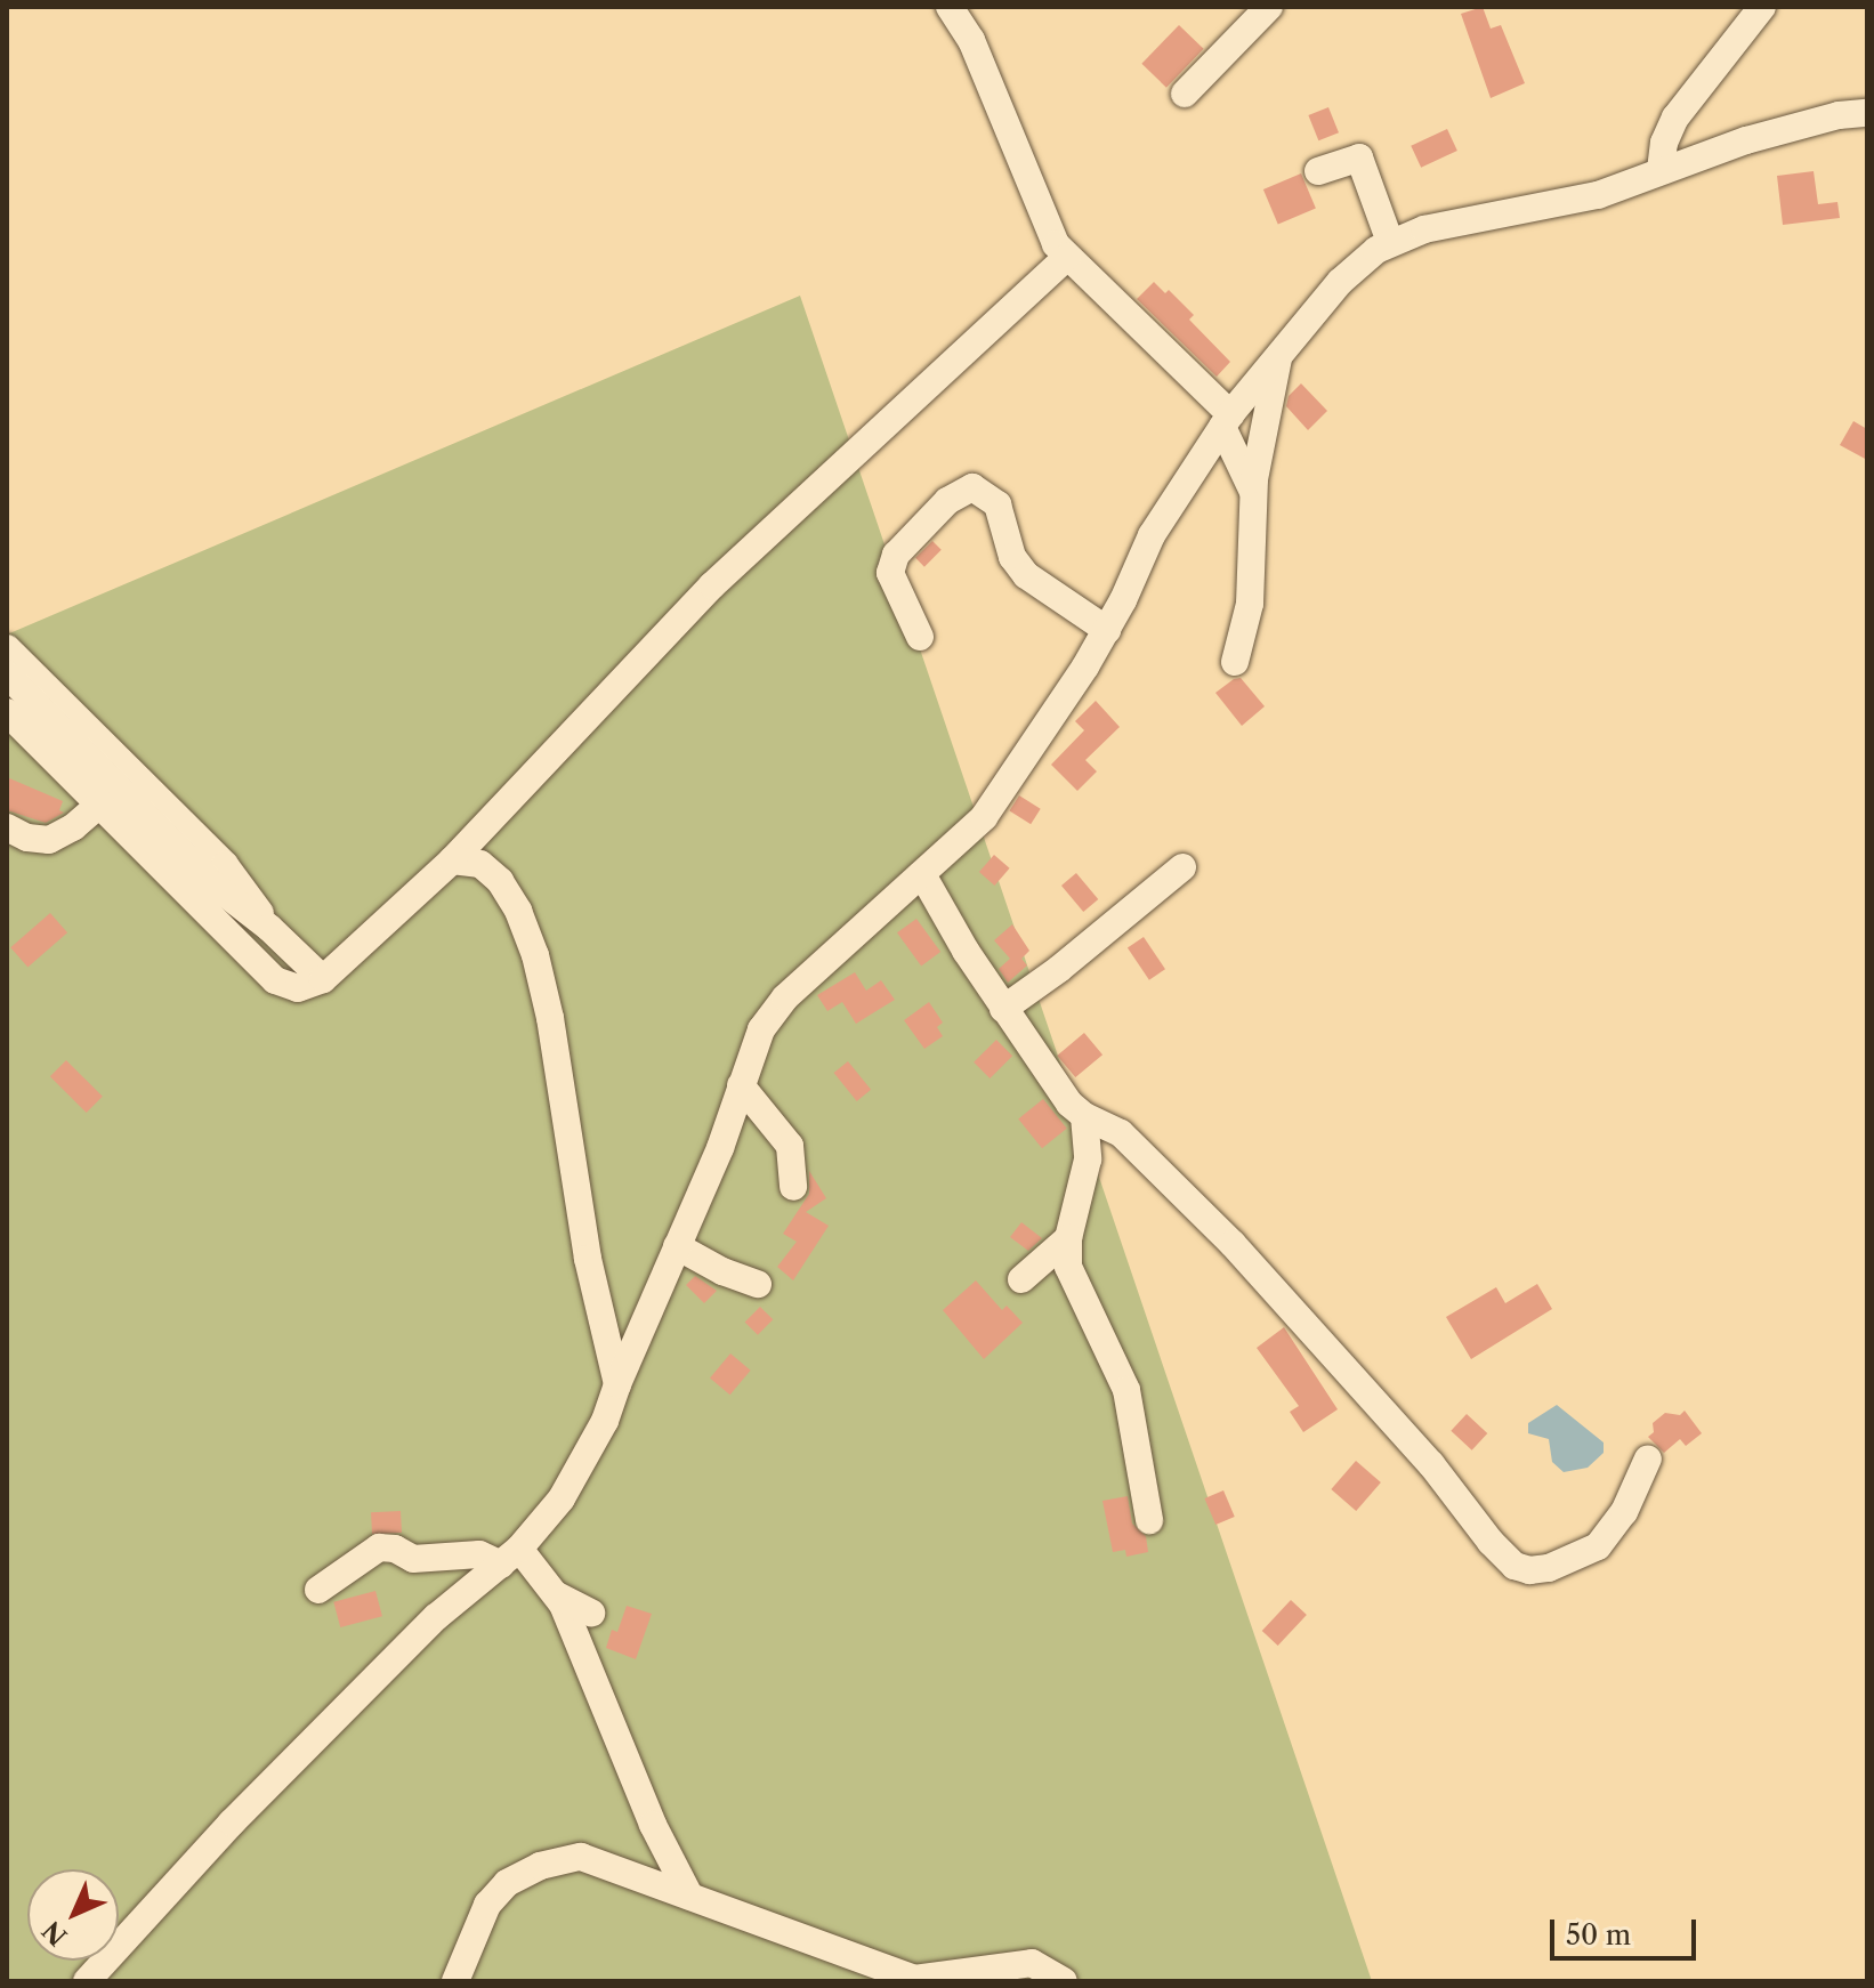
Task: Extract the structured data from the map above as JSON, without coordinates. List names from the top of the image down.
{
  "scale_bar": "50 m",
  "north": "bottom left"
}
